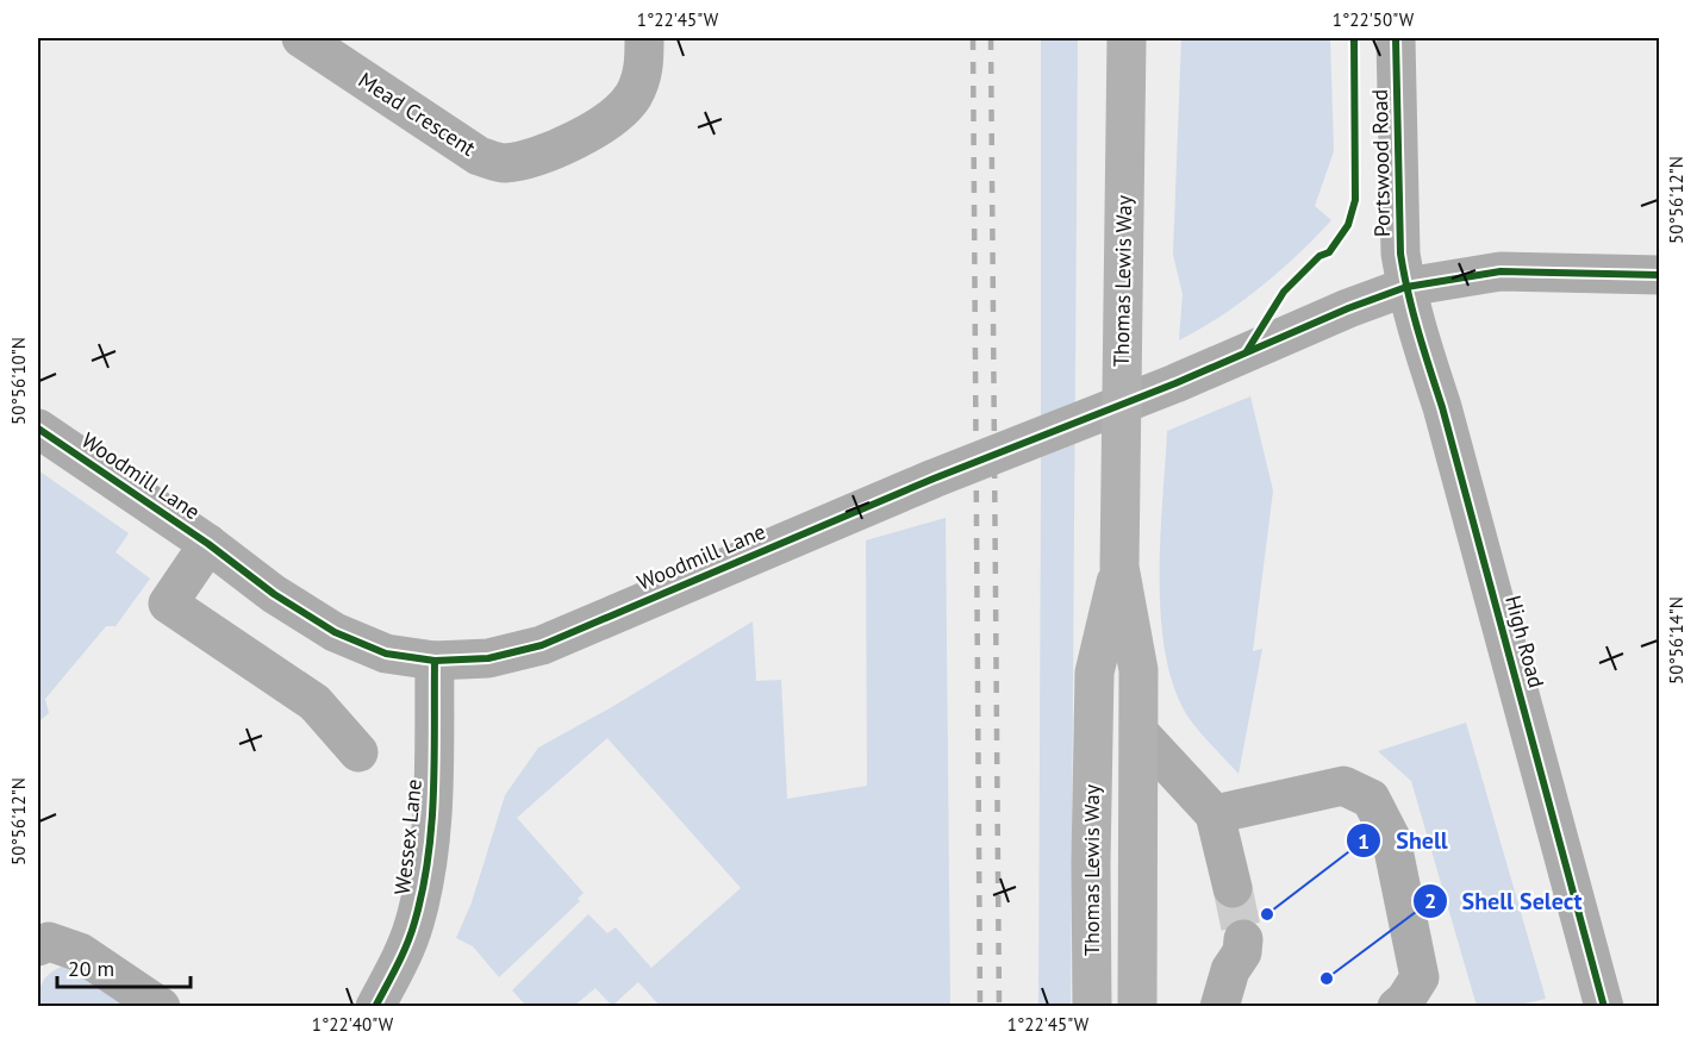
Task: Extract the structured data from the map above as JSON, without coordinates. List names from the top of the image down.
{
  "streets": {
    "main road": ["Thomas Lewis Way"],
    "street": [
      "Mead Crescent",
      "Portswood Road",
      "Woodmill Lane",
      "High Road",
      "Wessex Lane"
    ]
  },
  "crossings": [
    ["Portswood Road", "Woodmill Lane"],
    ["Portswood Road", "High Road"],
    ["Woodmill Lane", "High Road"],
    ["Woodmill Lane", "Wessex Lane"]
  ],
  "places": ["Shell", "Shell Select"],
  "scale_bar": "20 m",
  "coordinates": [
    "1°22'45\"W",
    "1°22'50\"W",
    "50°56'12\"N",
    "50°56'10\"N",
    "50°56'14\"N",
    "1°22'40\"W"
  ]
}
